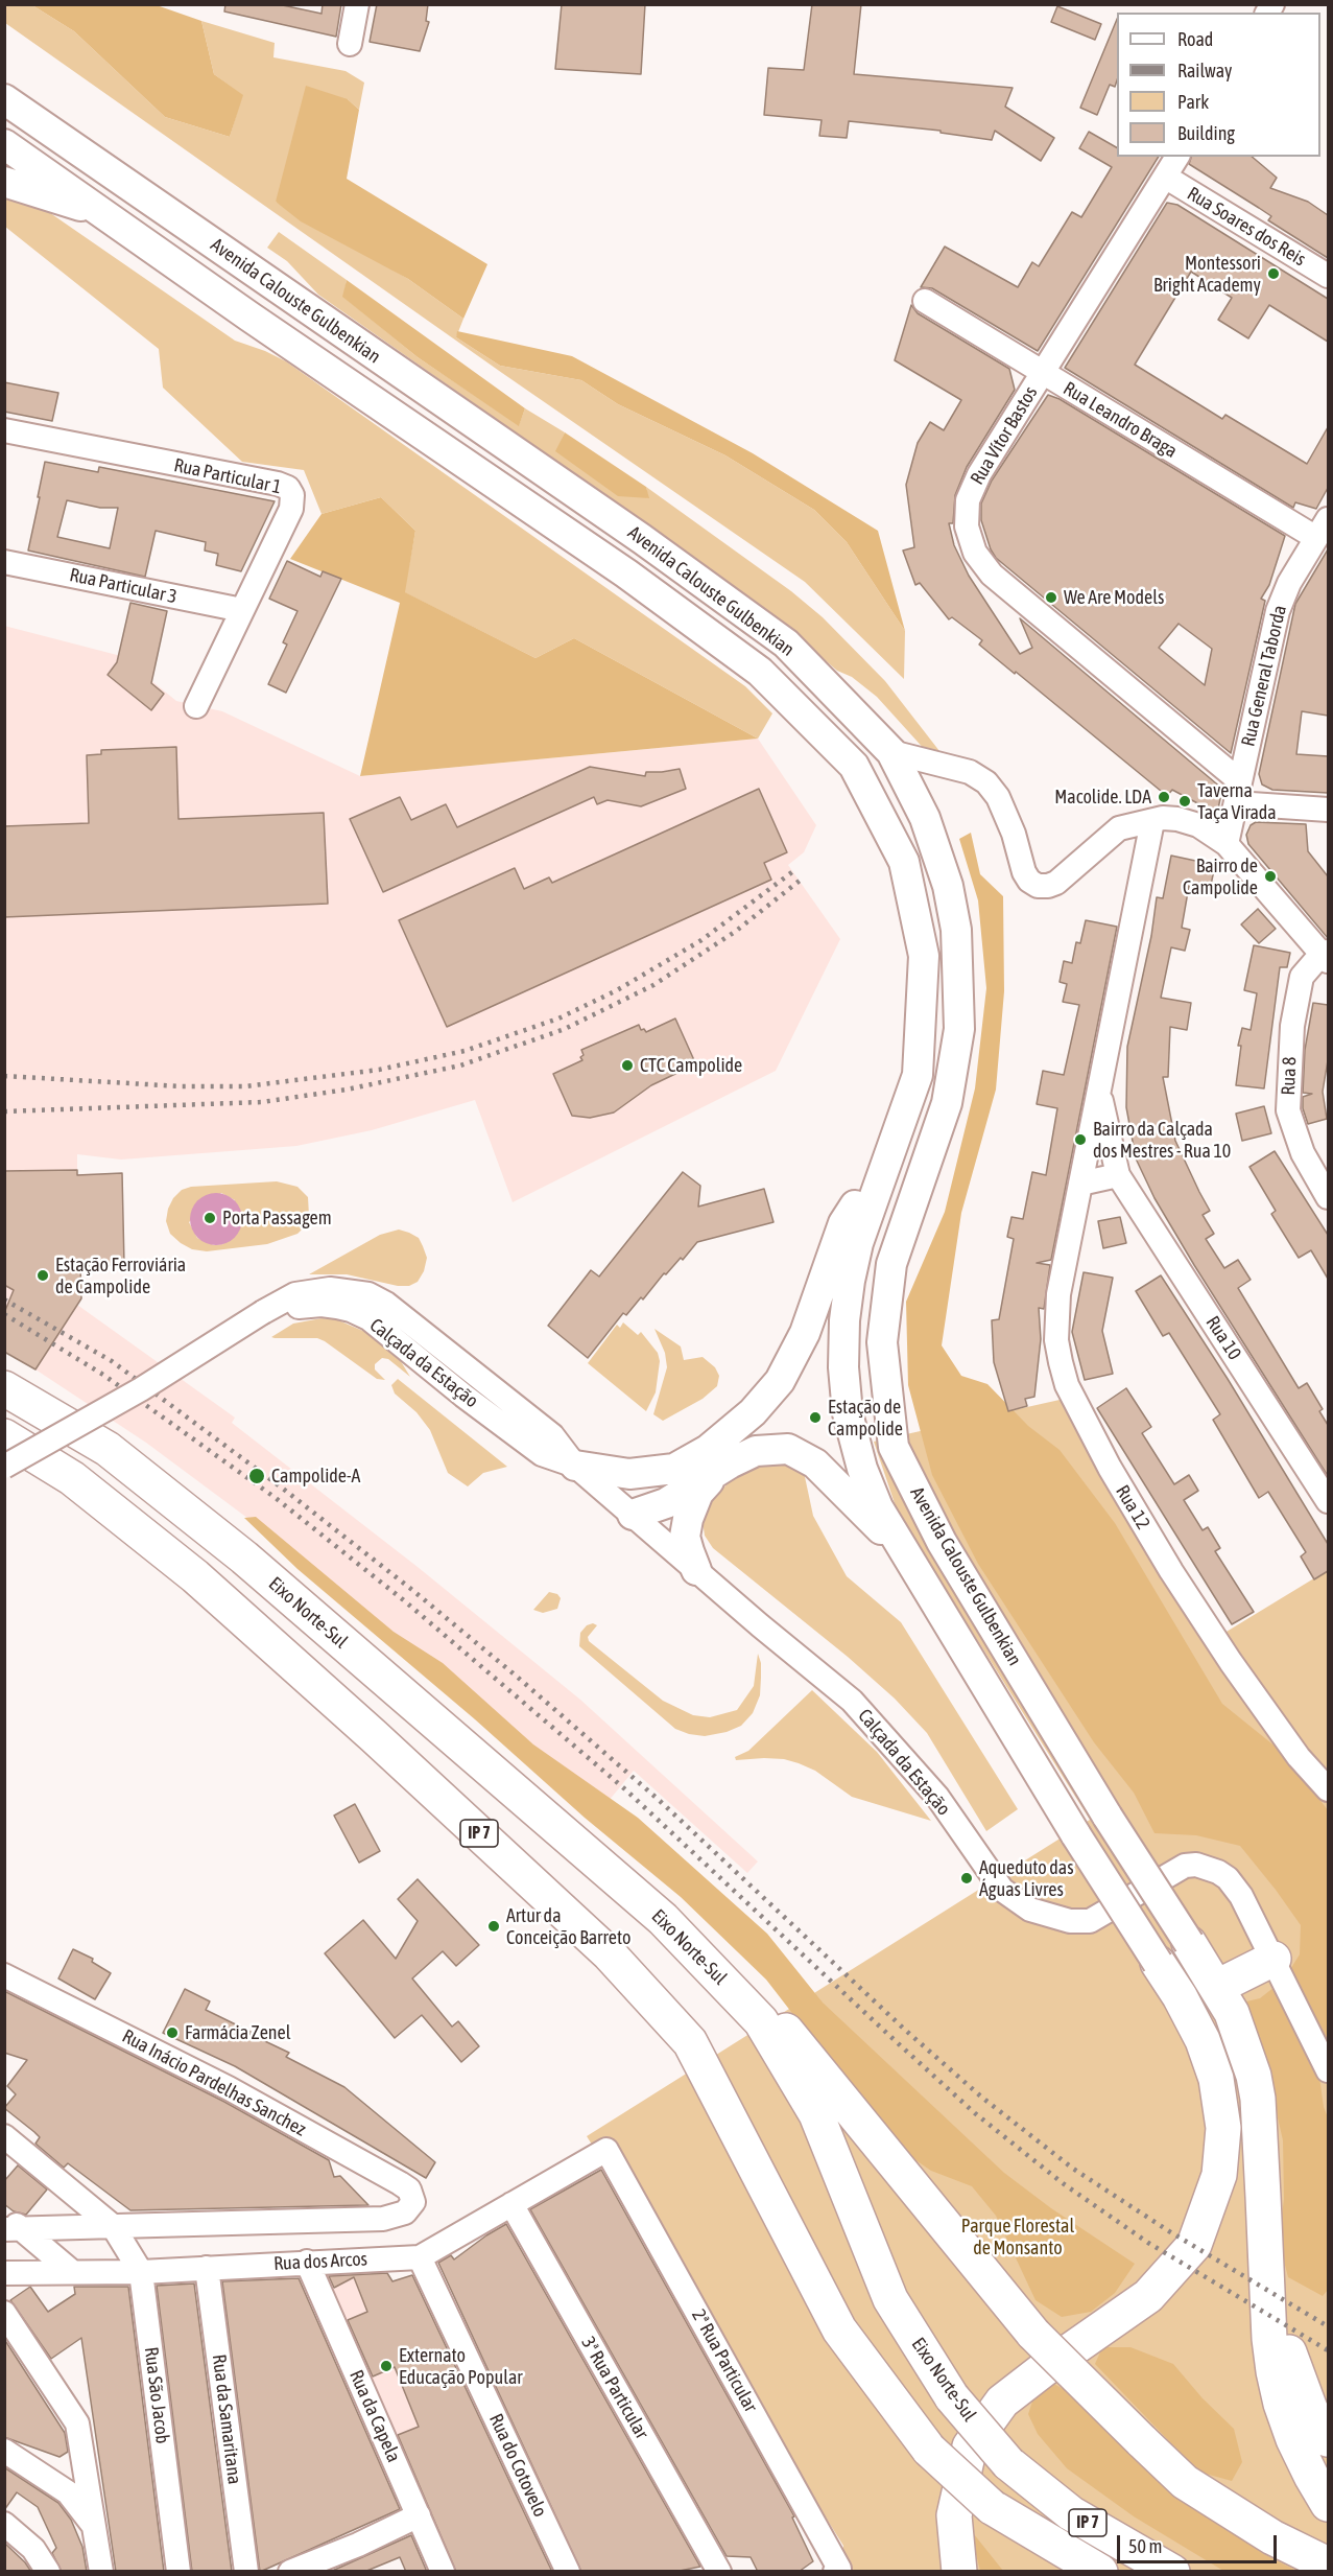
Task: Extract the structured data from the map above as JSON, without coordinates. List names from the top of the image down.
{
  "streets": {
    "highway": ["Eixo Norte-Sul", "IP 7"],
    "main road": ["Avenida Calouste Gulbenkian"],
    "street": [
      "Rua Soares dos Reis",
      "Rua Leandro Braga",
      "Rua Vítor Bastos",
      "Rua Particular 1",
      "Rua Particular 3",
      "Rua General Taborda",
      "Rua 8",
      "Rua 10",
      "Calçada da Estação",
      "Rua 12",
      "Rua Inácio Pardelhas Sanchez",
      "Rua dos Arcos",
      "2ª Rua Particular",
      "3ª Rua Particular",
      "Rua São Jacob",
      "Rua da Capela",
      "Rua da Samaritana",
      "Rua do Cotovelo"
    ]
  },
  "crossings": [
    ["Rua Soares dos Reis", "Rua Vítor Bastos"],
    ["Rua Leandro Braga", "Rua Vítor Bastos"],
    ["Rua Leandro Braga", "Rua General Taborda"],
    ["Rua Vítor Bastos", "Rua General Taborda"],
    ["Rua Particular 1", "Rua Particular 3"],
    ["Rua 10", "Rua 12"],
    ["Rua Inácio Pardelhas Sanchez", "Rua São Jacob"],
    ["Rua dos Arcos", "2ª Rua Particular"],
    ["Rua dos Arcos", "3ª Rua Particular"],
    ["Rua dos Arcos", "Rua São Jacob"],
    ["Rua dos Arcos", "Rua da Capela"],
    ["Rua dos Arcos", "Rua da Samaritana"],
    ["Rua dos Arcos", "Rua do Cotovelo"]
  ],
  "parks": ["Parque Florestal de Monsanto"],
  "places": [
    "Montessori Bright Academy",
    "We Are Models",
    "Macolide. LDA",
    "Taverna Taça Virada",
    "Bairro de Campolide",
    "CTC Campolide",
    "Bairro da Calçada dos Mestres - Rua 10",
    "Porta Passagem",
    "Estação Ferroviária de Campolide",
    "Estação de Campolide",
    "Campolide-A",
    "Aqueduto das Águas Livres",
    "Artur da Conceição Barreto",
    "Farmácia Zenel",
    "Externato Educação Popular"
  ],
  "legend": [
    "Road",
    "Railway",
    "Park",
    "Building"
  ],
  "scale_bar": "50 m"
}
